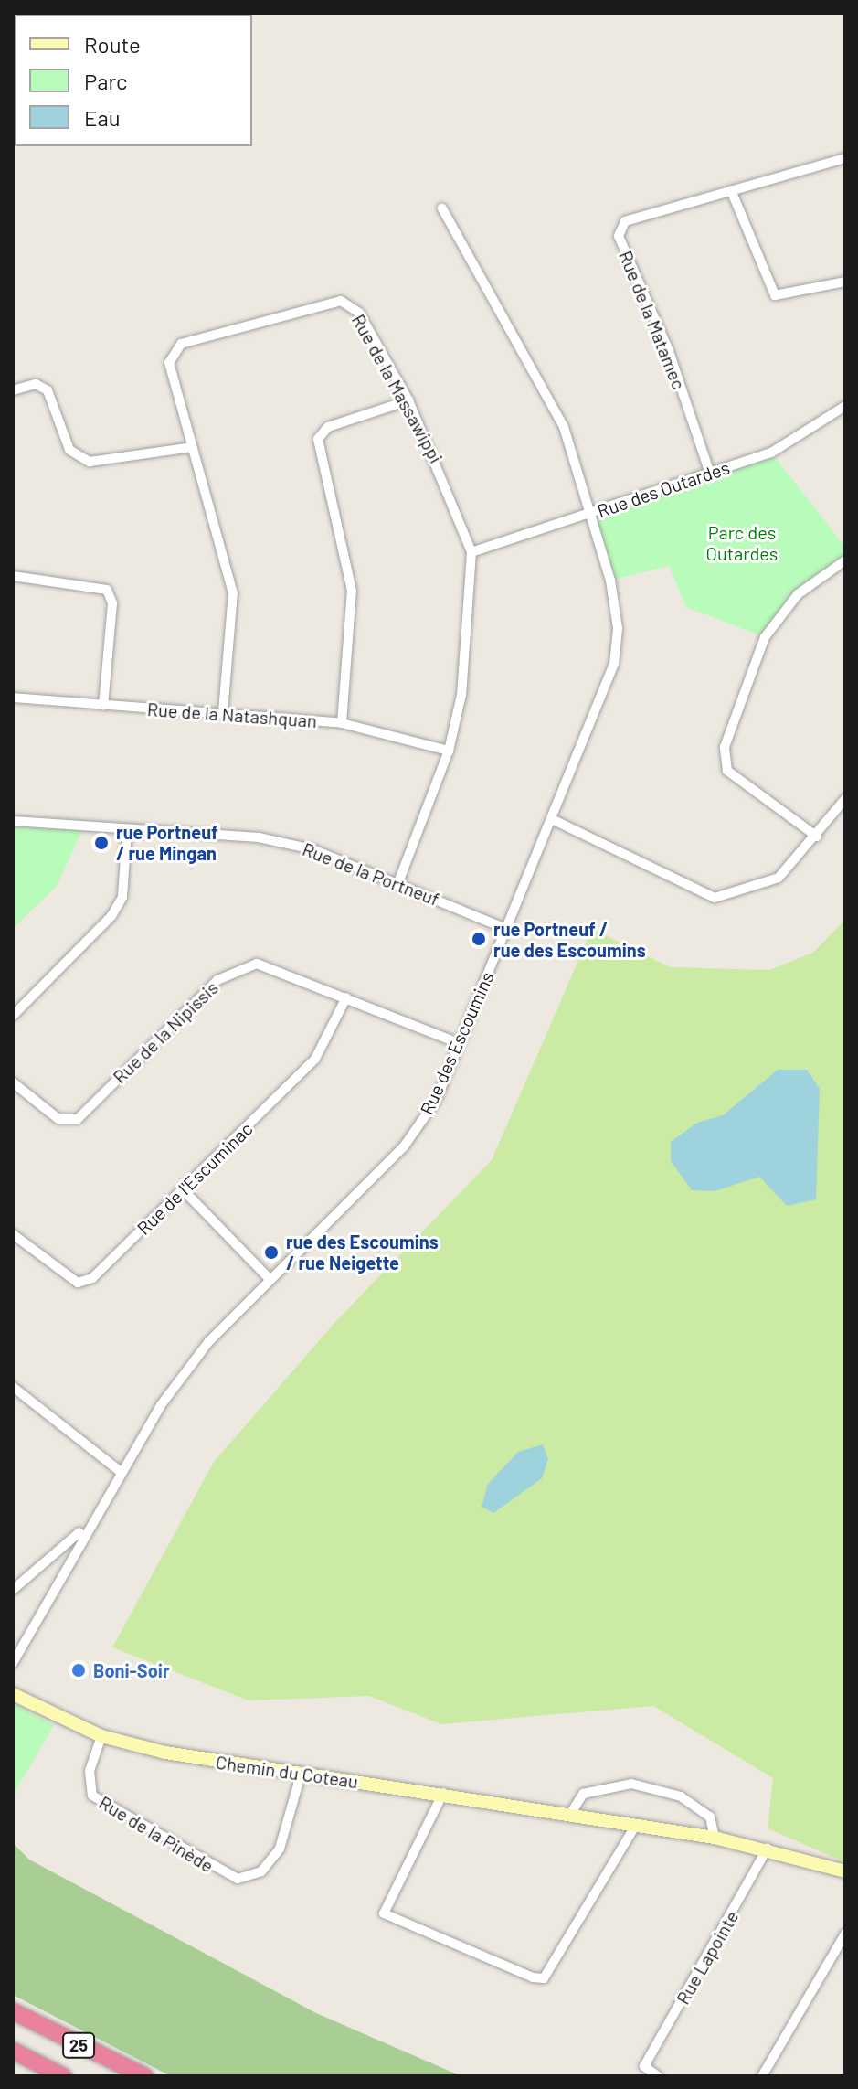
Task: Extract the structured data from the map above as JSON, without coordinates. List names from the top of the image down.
{
  "streets": {
    "highway": ["25"],
    "street": [
      "Rue de la Matamec",
      "Rue de la Massawippi",
      "Rue des Outardes",
      "Rue de la Natashquan",
      "Rue de la Portneuf",
      "Rue de la Nipissis",
      "Rue des Escoumins",
      "Rue de l'Escuminac",
      "Chemin du Coteau",
      "Rue de la Pinède",
      "Rue Lapointe"
    ]
  },
  "crossings": [
    ["Rue de la Matamec", "Rue des Outardes"],
    ["Rue de la Massawippi", "Rue des Outardes"],
    ["Rue de la Massawippi", "Rue de la Natashquan"],
    ["Rue de la Massawippi", "Rue de la Portneuf"],
    ["Rue des Outardes", "Rue des Escoumins"],
    ["Rue de la Portneuf", "Rue des Escoumins"],
    ["Rue de la Nipissis", "Rue des Escoumins"],
    ["Rue de la Nipissis", "Rue de l'Escuminac"],
    ["Chemin du Coteau", "Rue de la Pinède"],
    ["Chemin du Coteau", "Rue Lapointe"]
  ],
  "parks": ["Parc des Outardes"],
  "places": [
    "rue Portneuf / rue Mingan",
    "rue Portneuf / rue des Escoumins",
    "rue des Escoumins / rue Neigette",
    "Boni-Soir"
  ],
  "legend": ["Route", "Parc", "Eau"]
}
